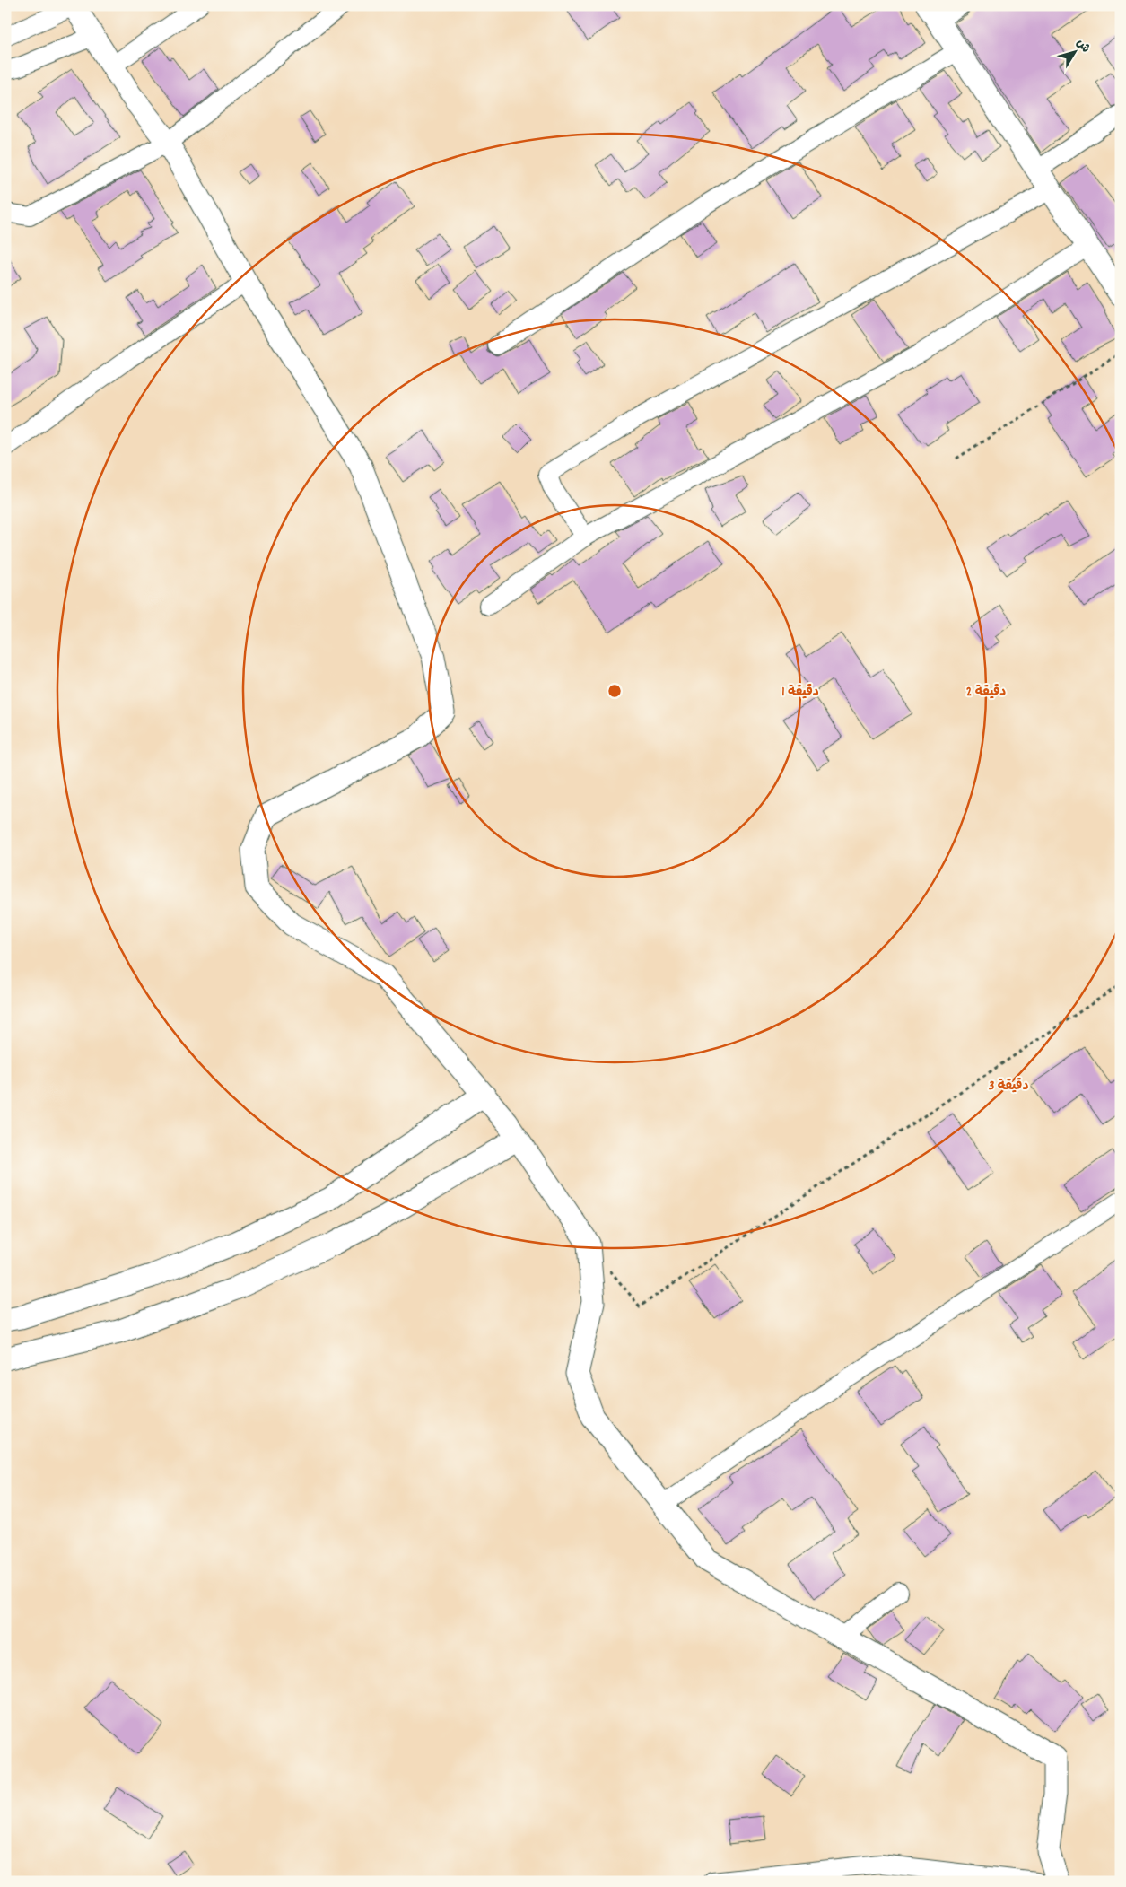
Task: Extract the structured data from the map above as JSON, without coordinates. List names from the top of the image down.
{
  "north": "top right",
  "rings": ["1 دقيقة", "2 دقيقة", "3 دقيقة"]
}
